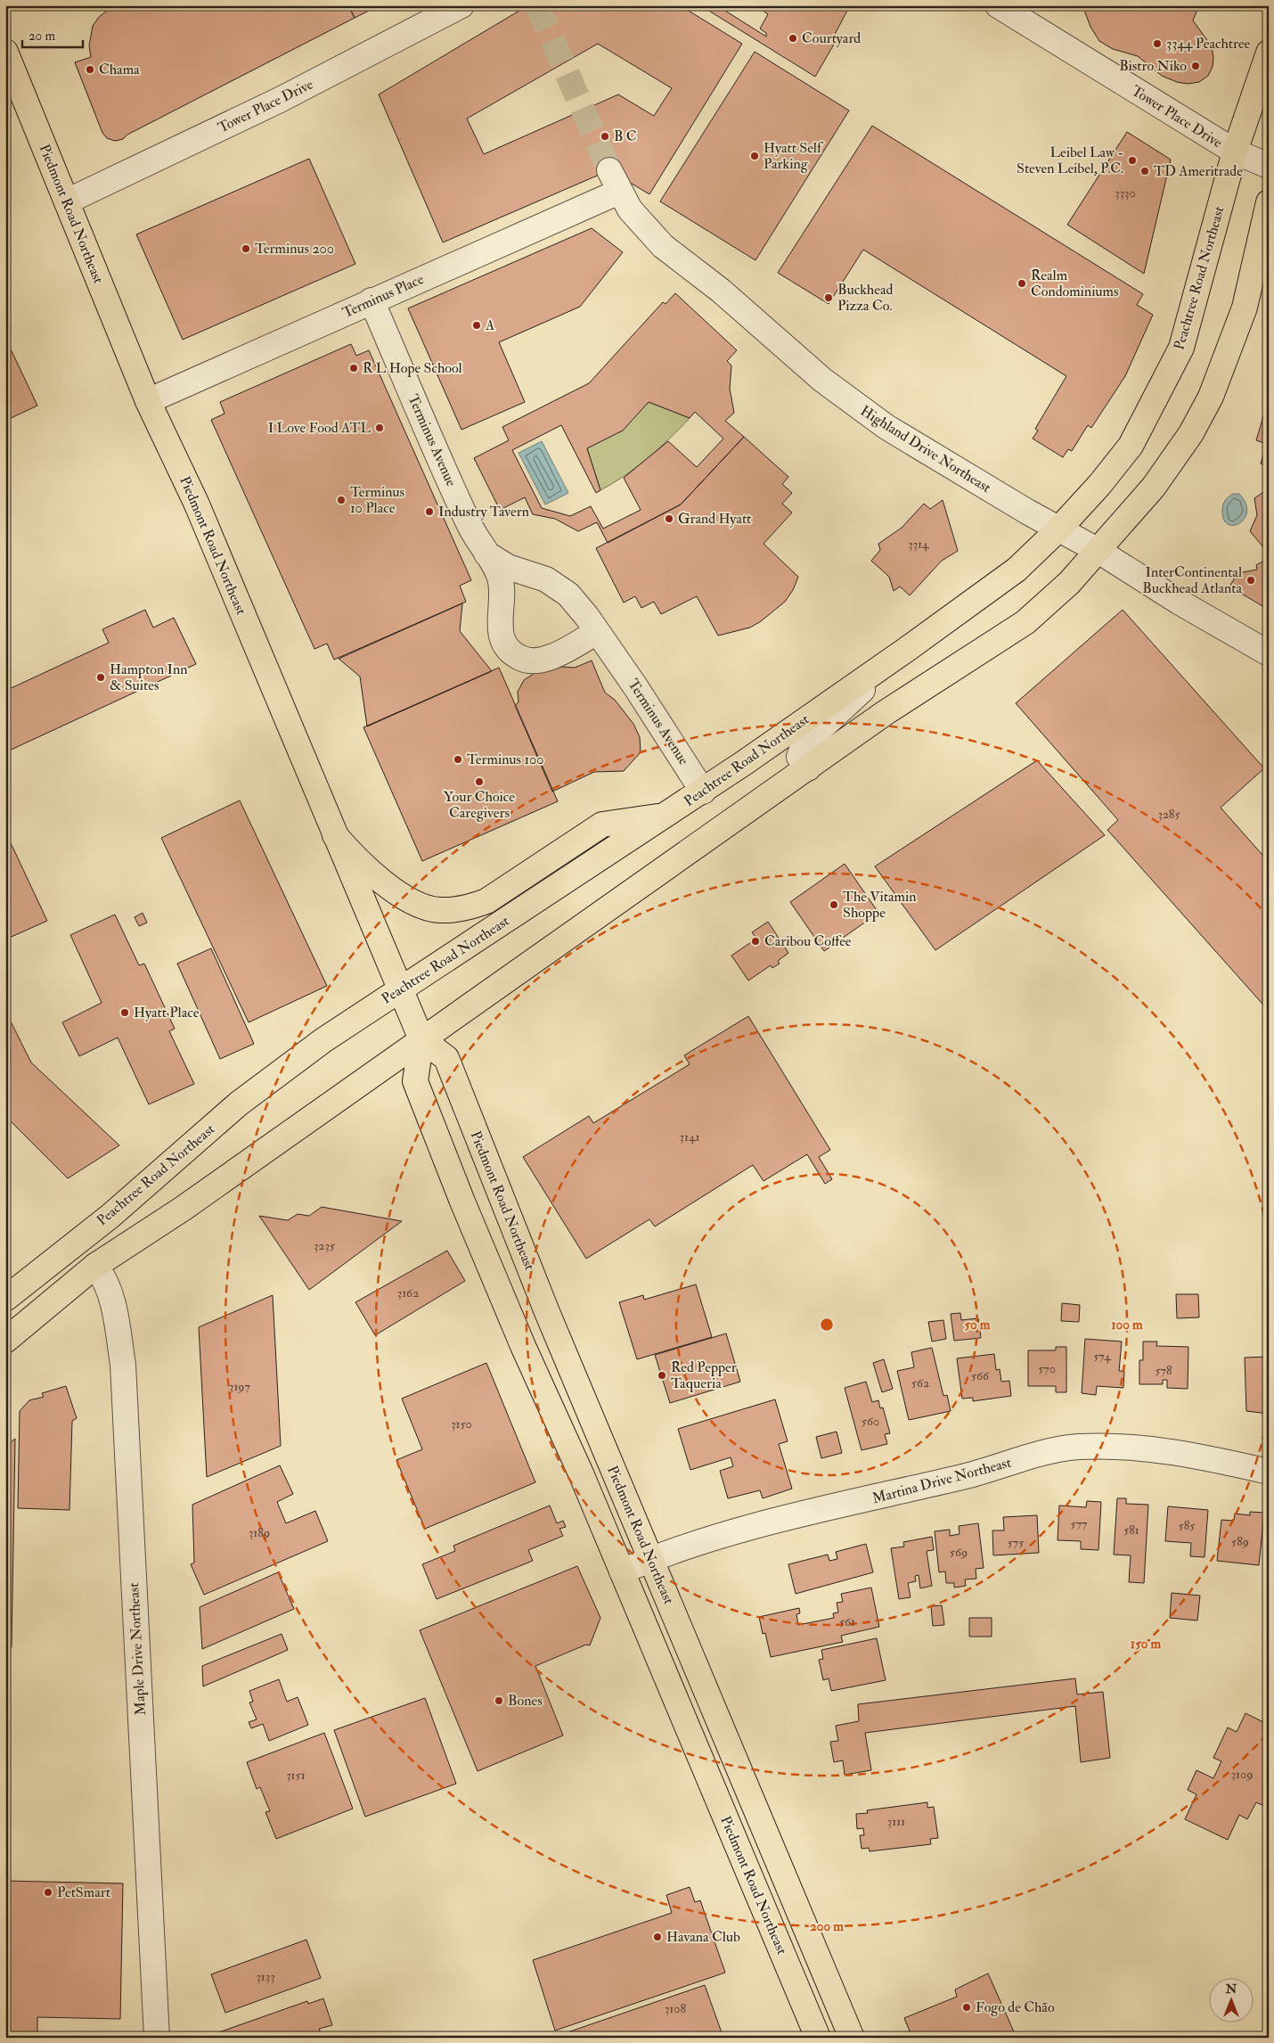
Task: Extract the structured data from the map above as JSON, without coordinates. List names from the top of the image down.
{
  "streets": {
    "main road": ["Piedmont Road Northeast", "Peachtree Road Northeast"],
    "street": [
      "Tower Place Drive",
      "Terminus Place",
      "Terminus Avenue",
      "Highland Drive Northeast",
      "Martina Drive Northeast",
      "Maple Drive Northeast"
    ]
  },
  "crossings": [
    ["Tower Place Drive", "Piedmont Road Northeast"],
    ["Tower Place Drive", "Peachtree Road Northeast"],
    ["Piedmont Road Northeast", "Peachtree Road Northeast"],
    ["Piedmont Road Northeast", "Terminus Place"],
    ["Piedmont Road Northeast", "Martina Drive Northeast"],
    ["Peachtree Road Northeast", "Terminus Avenue"],
    ["Peachtree Road Northeast", "Highland Drive Northeast"],
    ["Terminus Place", "Terminus Avenue"],
    ["Terminus Place", "Highland Drive Northeast"]
  ],
  "places": [
    "Courtyard",
    "3344 Peachtree",
    "Bistro Niko",
    "Chama",
    "B C",
    "Hyatt Self Parking",
    "Leibel Law - Steven Leibel, P.C.",
    "TD Ameritrade",
    "Terminus 200",
    "Realm Condominiums",
    "Buckhead Pizza Co.",
    "A",
    "R L Hope School",
    "I Love Food ATL",
    "Terminus 10 Place",
    "Industry Tavern",
    "Grand Hyatt",
    "InterContinental Buckhead Atlanta",
    "Hampton Inn & Suites",
    "Terminus 100",
    "Your Choice Caregivers",
    "The Vitamin Shoppe",
    "Caribou Coffee",
    "Hyatt Place",
    "Red Pepper Taqueria",
    "Bones",
    "PetSmart",
    "Havana Club",
    "Fogo de Chão"
  ],
  "house_numbers": [
    "3330",
    "3314",
    "3285",
    "3141",
    "3235",
    "3162",
    "574",
    "570",
    "578",
    "566",
    "562",
    "3197",
    "560",
    "3150",
    "577",
    "585",
    "581",
    "3189",
    "589",
    "575",
    "569",
    "561",
    "3109",
    "3151",
    "3111",
    "3133",
    "3108"
  ],
  "scale_bar": "20 m",
  "north": "top",
  "rings": [
    "50 m",
    "100 m",
    "150 m",
    "200 m"
  ]
}
